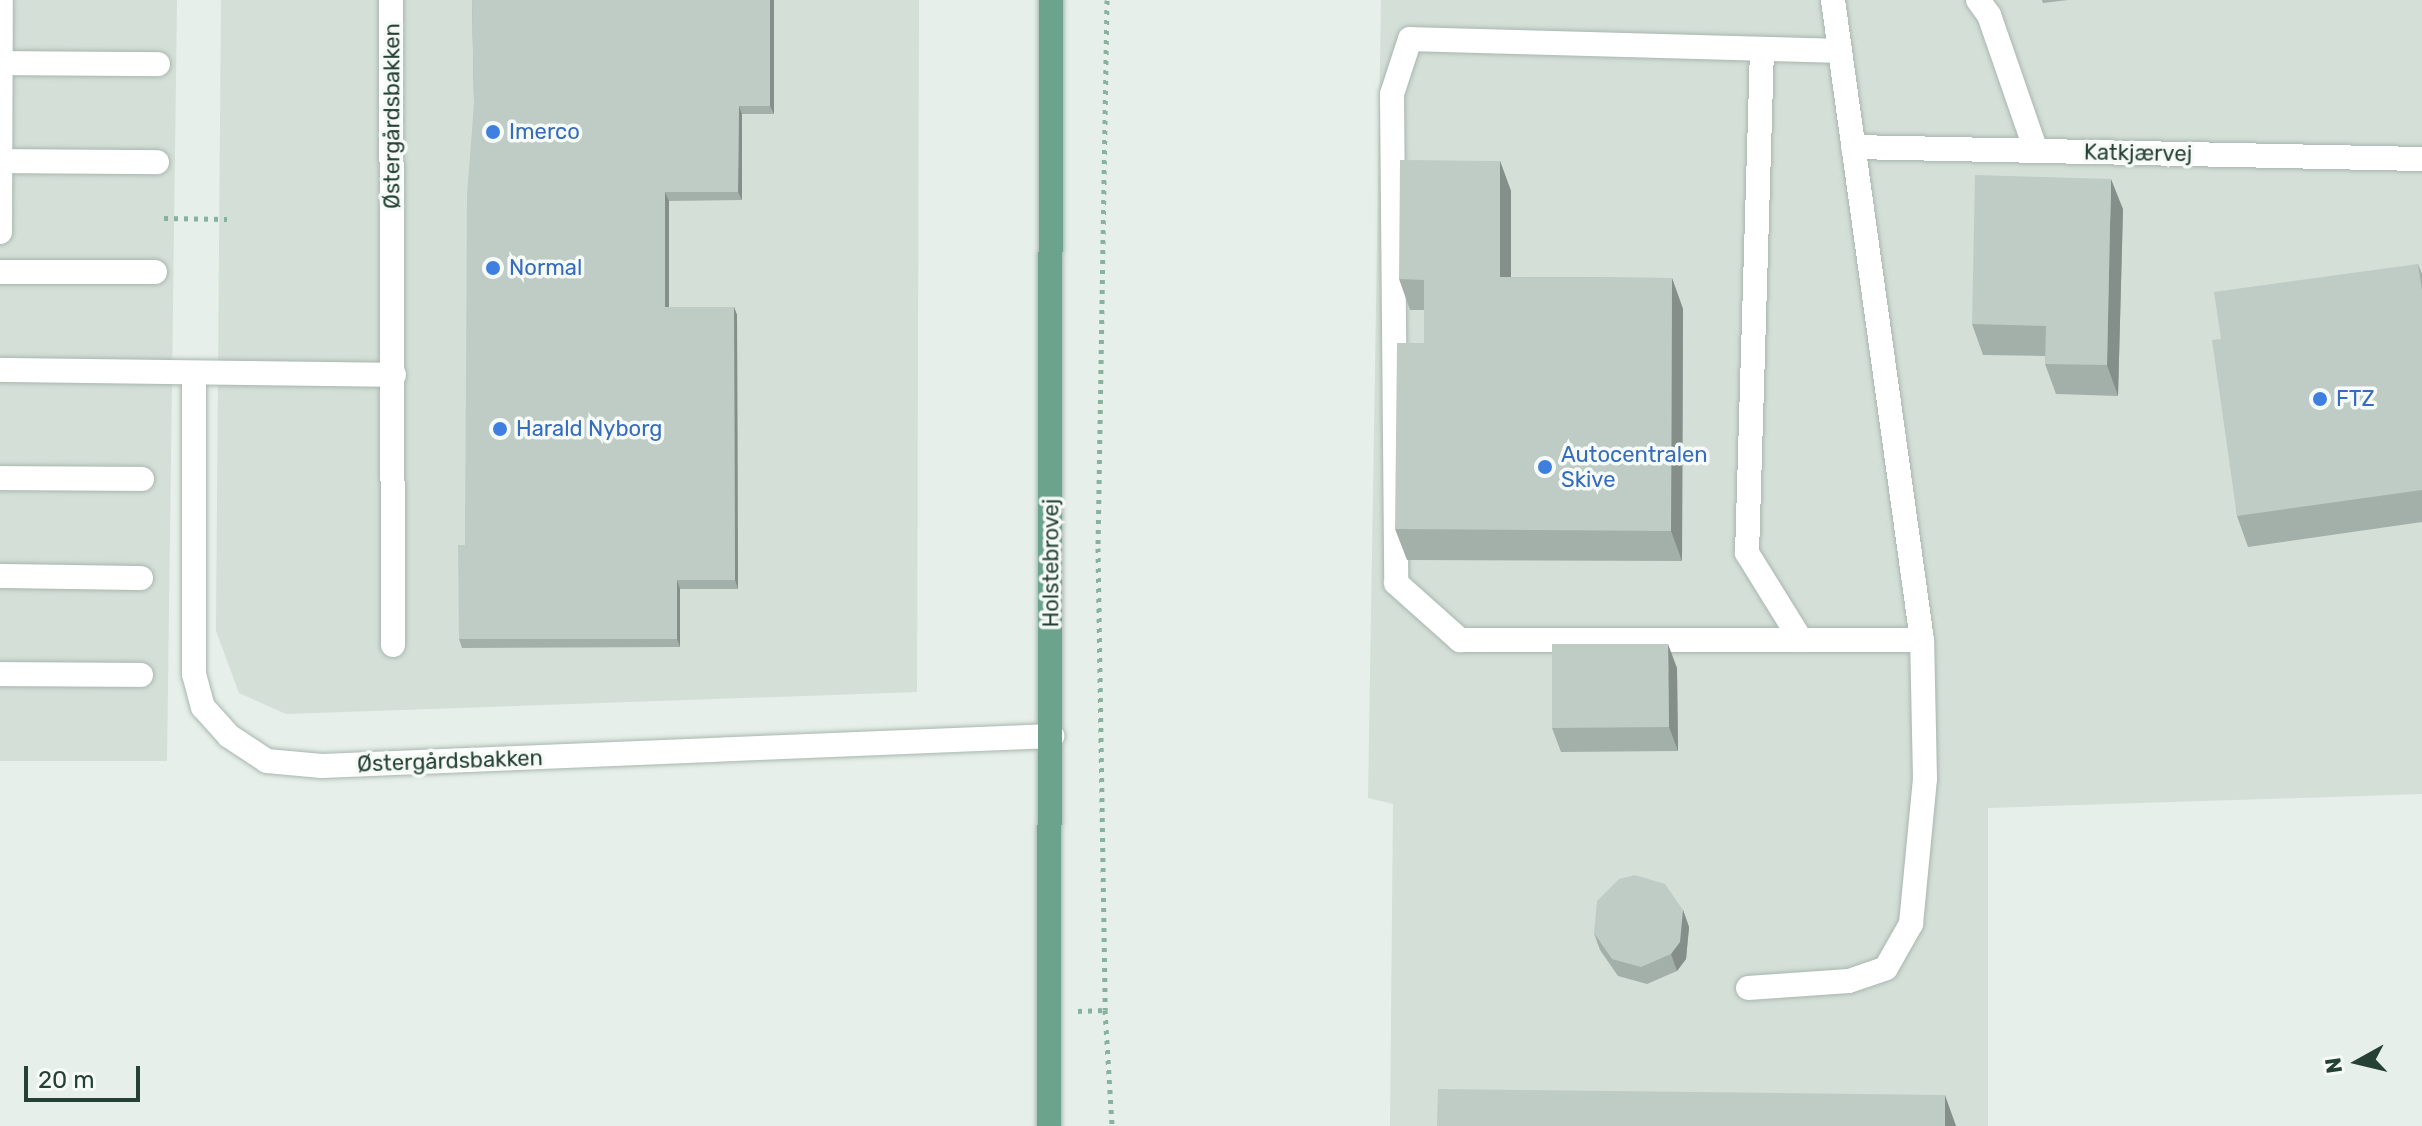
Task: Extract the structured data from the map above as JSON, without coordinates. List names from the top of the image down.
{
  "streets": {
    "main road": ["Holstebrovej"],
    "street": ["Østergårdsbakken", "Katkjærvej"]
  },
  "crossings": [
    ["Østergårdsbakken", "Holstebrovej"]
  ],
  "places": [
    "Imerco",
    "Normal",
    "FTZ",
    "Harald Nyborg",
    "Autocentralen Skive"
  ],
  "scale_bar": "20 m",
  "north": "left"
}
